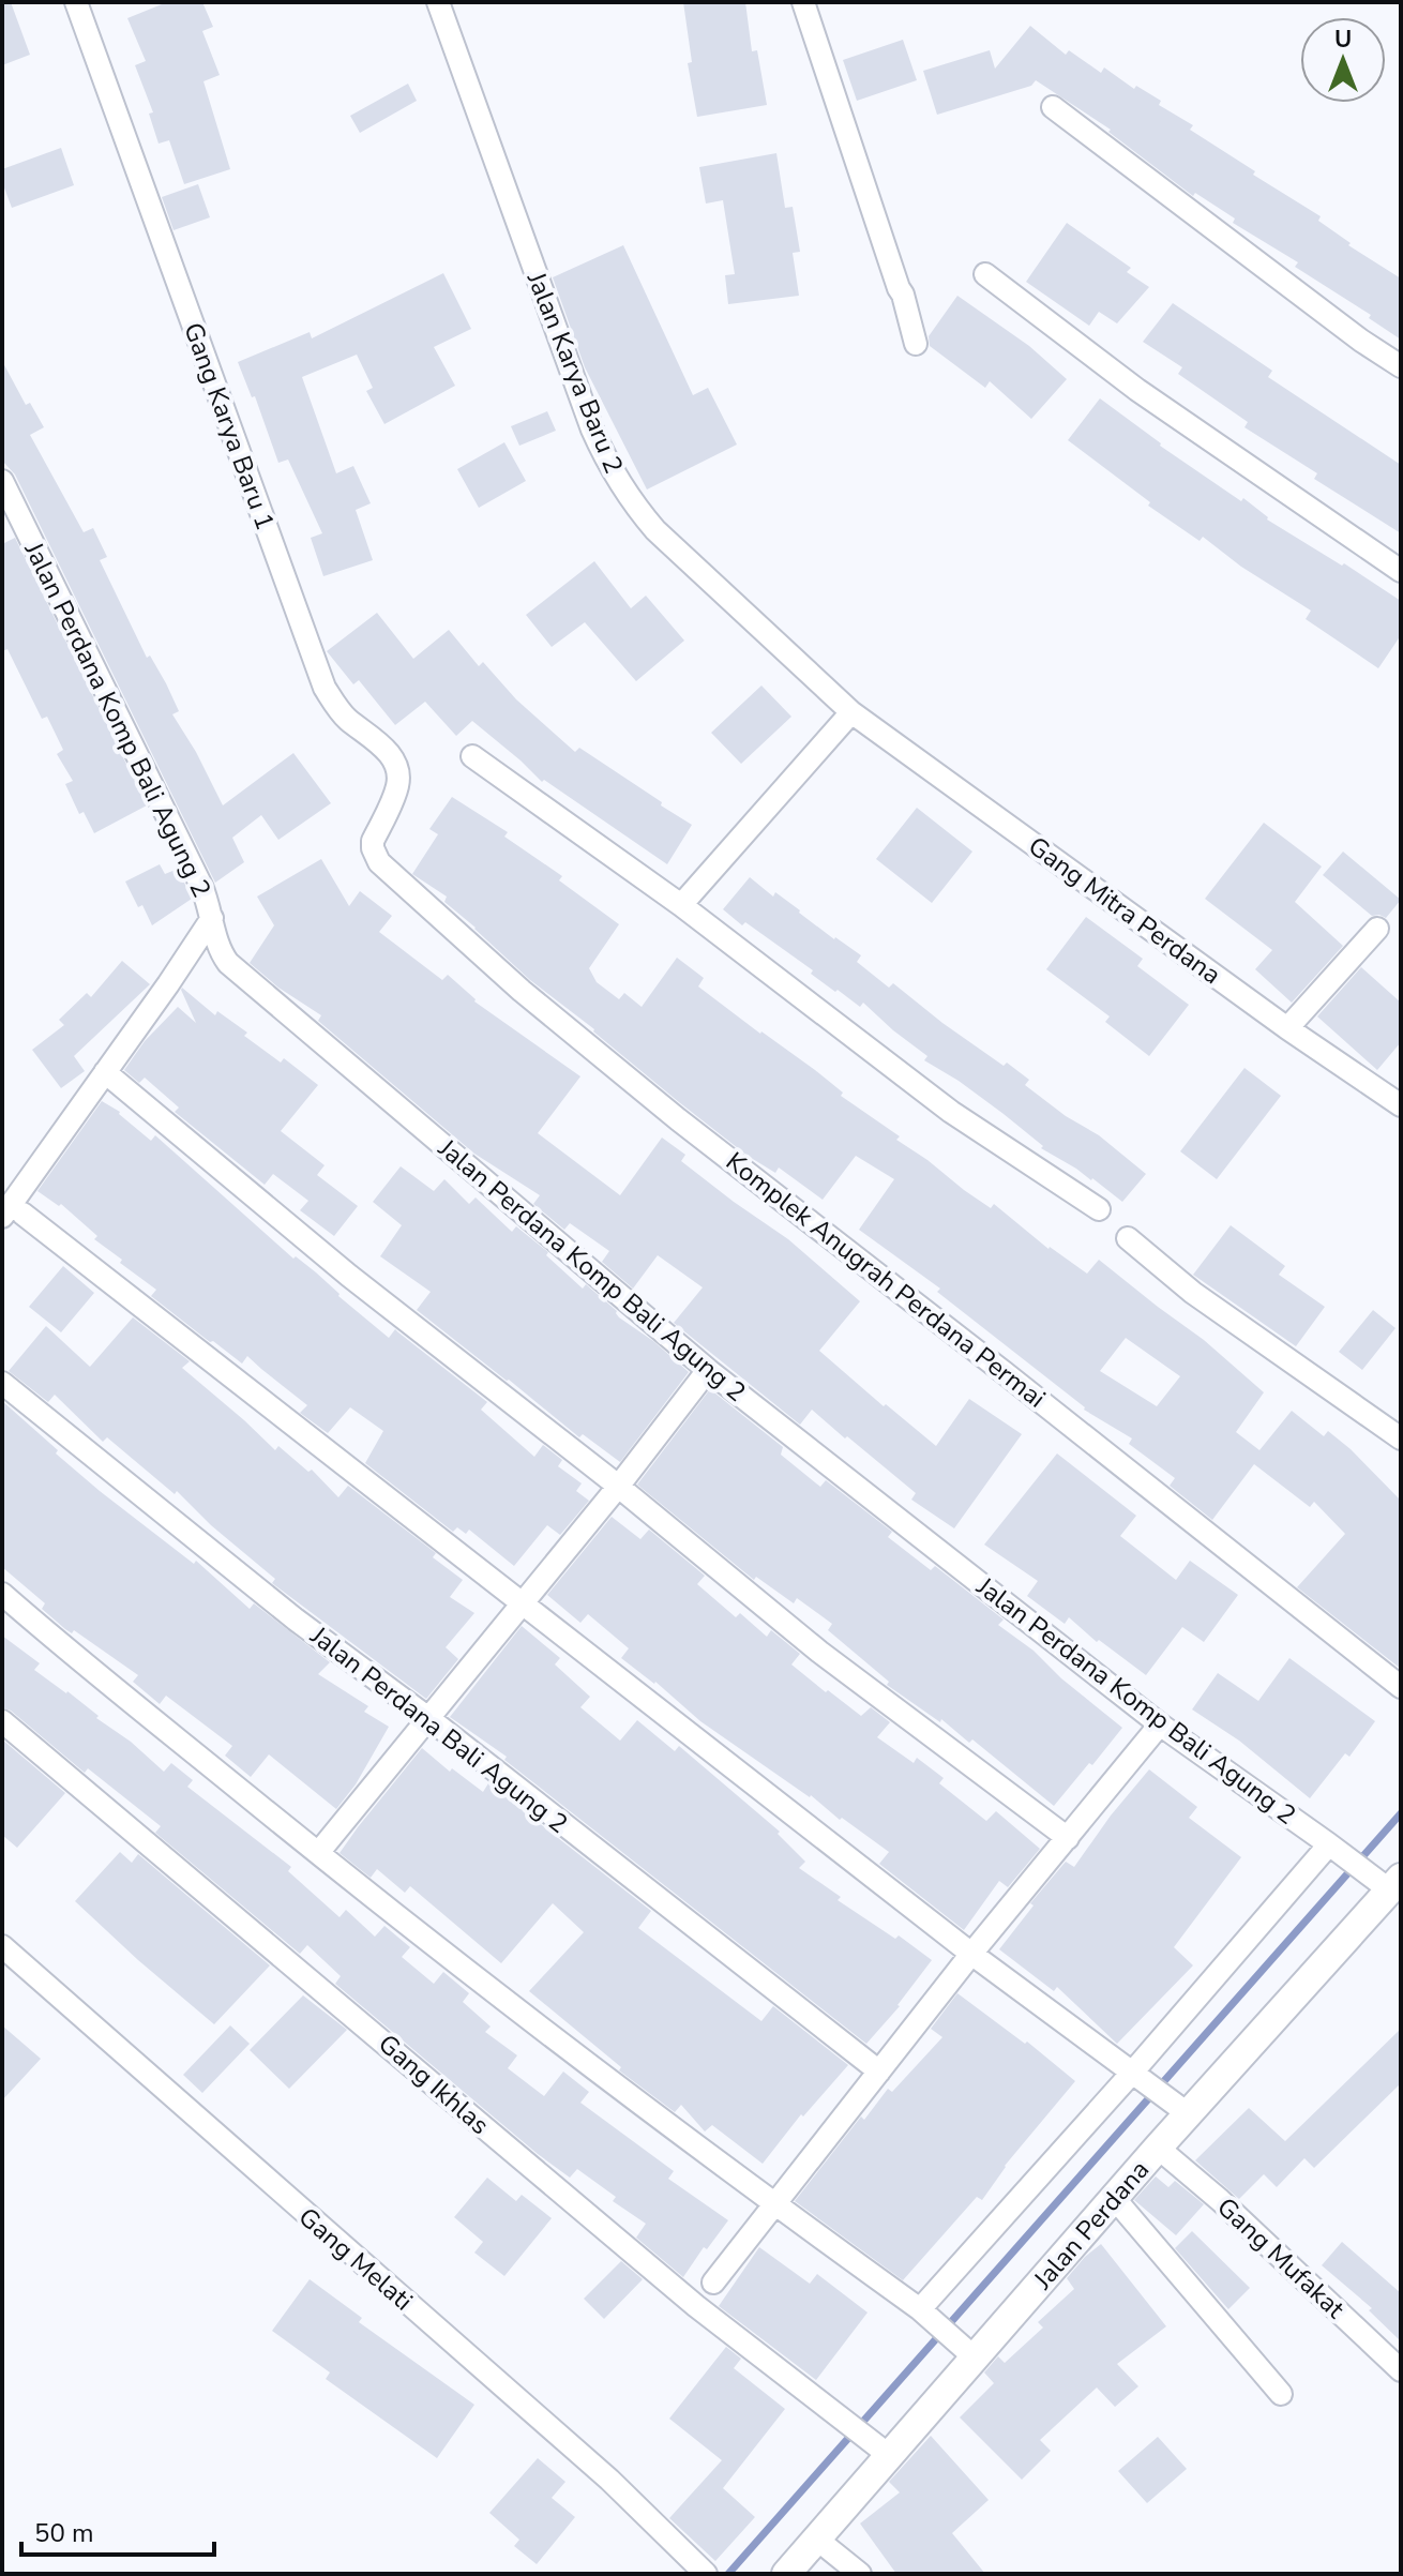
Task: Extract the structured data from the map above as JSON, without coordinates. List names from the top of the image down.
{
  "streets": {
    "street": [
      "Jalan Karya Baru 2",
      "Gang Karya Baru 1",
      "Jalan Perdana Komp Bali Agung 2",
      "Gang Mitra Perdana",
      "Komplek Anugrah Perdana Permai",
      "Jalan Perdana Bali Agung 2",
      "Gang Ikhlas",
      "Jalan Perdana",
      "Gang Mufakat",
      "Gang Melati"
    ]
  },
  "crossings": [
    ["Jalan Karya Baru 2", "Gang Mitra Perdana"],
    ["Gang Karya Baru 1", "Komplek Anugrah Perdana Permai"],
    ["Jalan Perdana Komp Bali Agung 2", "Jalan Perdana"],
    ["Gang Ikhlas", "Jalan Perdana"],
    ["Jalan Perdana", "Gang Mufakat"]
  ],
  "scale_bar": "50 m",
  "north": "top"
}
